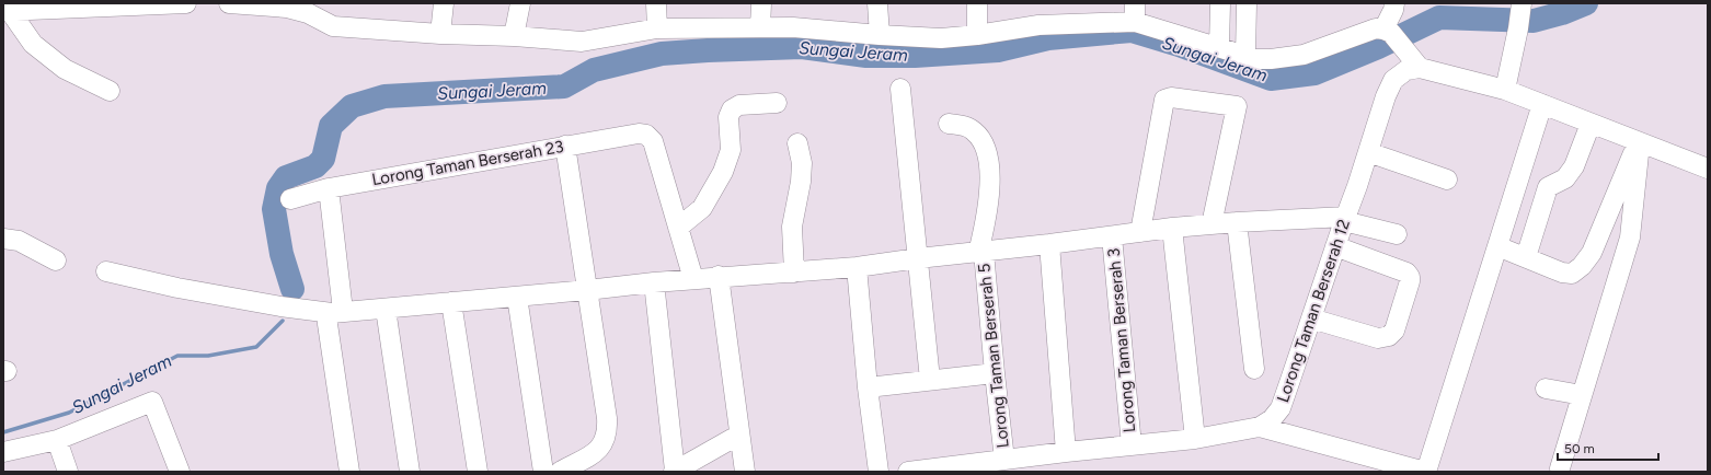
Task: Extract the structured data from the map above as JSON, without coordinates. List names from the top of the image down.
{
  "streets": {
    "street": [
      "Lorong Taman Berserah 23",
      "Lorong Taman Berserah 12",
      "Lorong Taman Berserah 3",
      "Lorong Taman Berserah 5"
    ]
  },
  "crossings": [
    ["Lorong Taman Berserah 12", "Lorong Taman Berserah 3"],
    ["Lorong Taman Berserah 12", "Lorong Taman Berserah 5"]
  ],
  "water": ["Sungai Jeram"],
  "scale_bar": "50 m"
}
